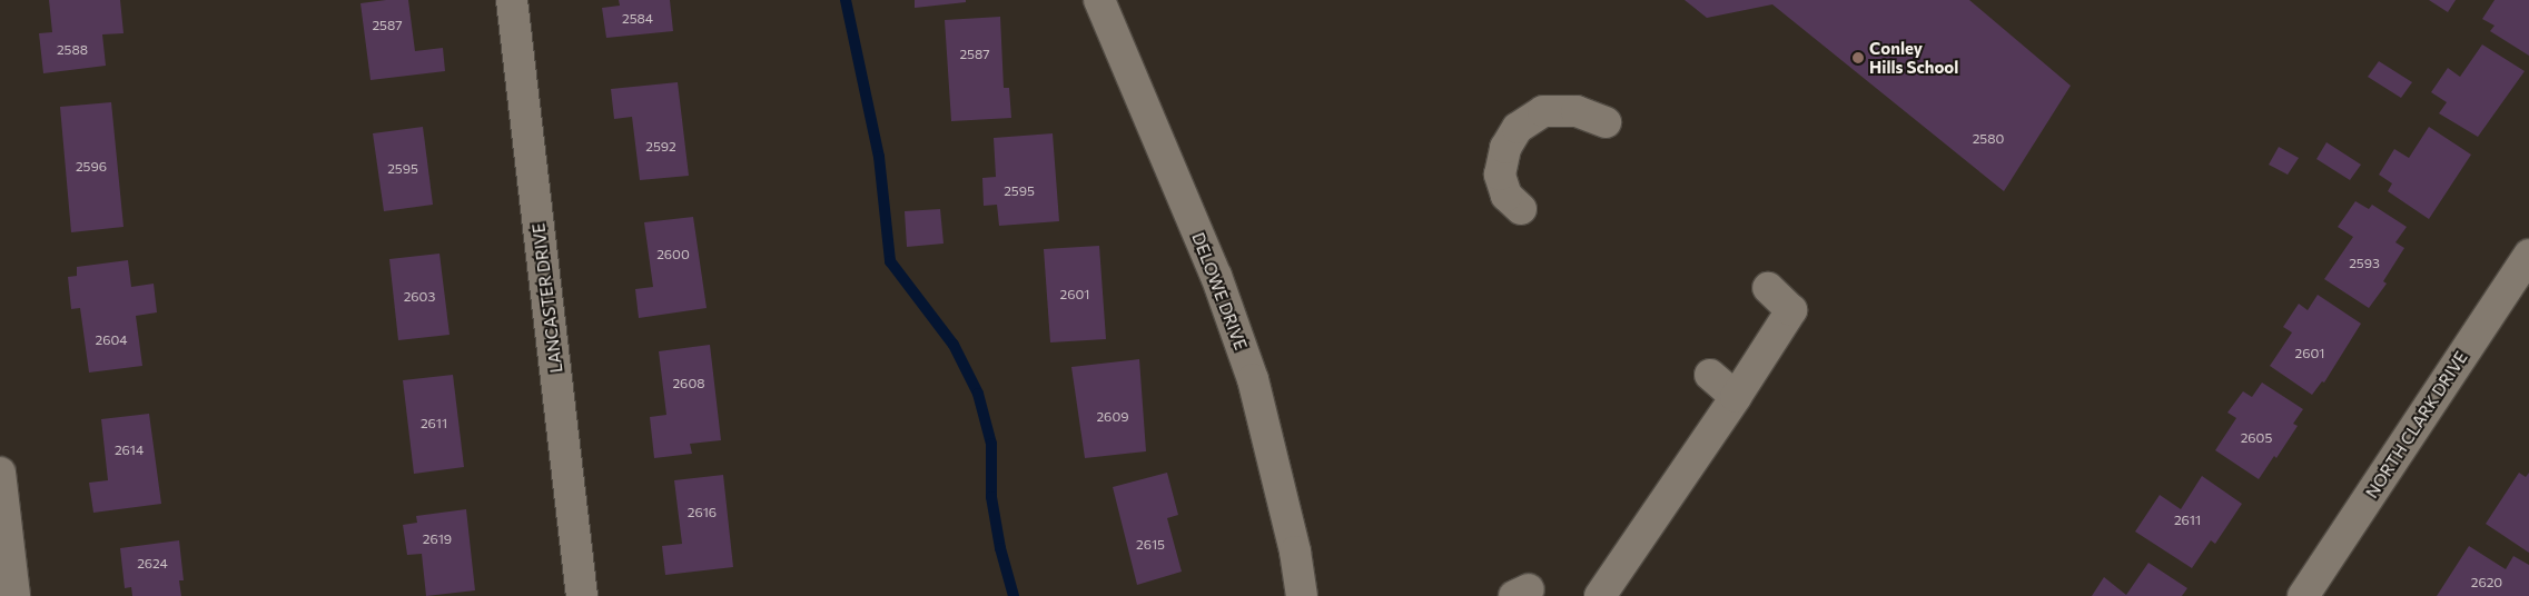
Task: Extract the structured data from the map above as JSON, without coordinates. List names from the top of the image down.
{
  "streets": {
    "street": ["DELOWE DRIVE", "LANCASTER DRIVE", "NORTH CLARK DRIVE"]
  },
  "places": ["Conley Hills School"],
  "house_numbers": [
    "2584",
    "2587",
    "2588",
    "2587",
    "2580",
    "2592",
    "2596",
    "2595",
    "2595",
    "2600",
    "2593",
    "2601",
    "2603",
    "2604",
    "2601",
    "2608",
    "2609",
    "2611",
    "2605",
    "2614",
    "2616",
    "2611",
    "2619",
    "2615",
    "2624",
    "2620"
  ]
}
